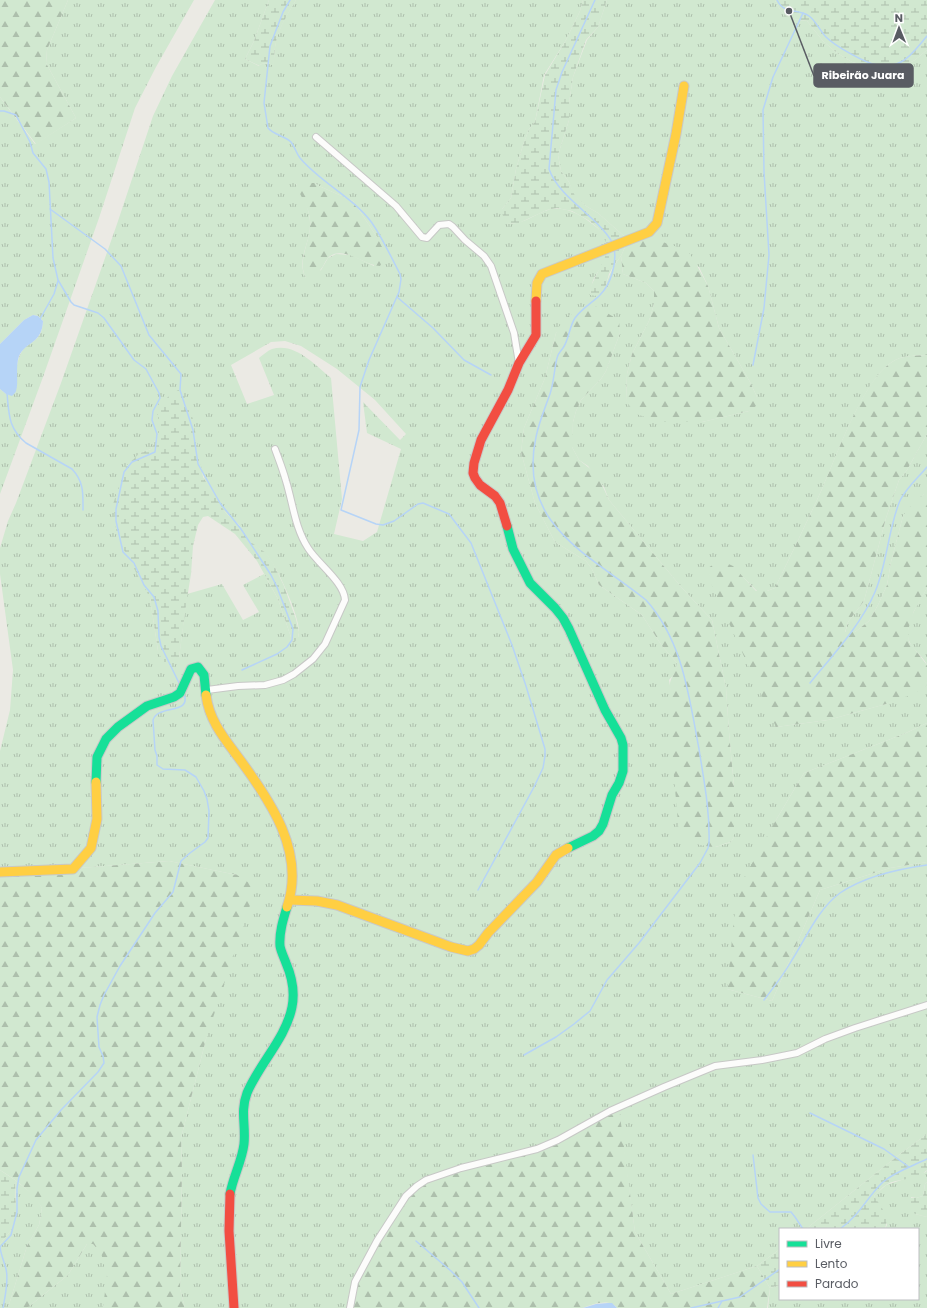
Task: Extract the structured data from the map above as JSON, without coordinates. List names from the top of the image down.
{
  "places": ["Ribeirão Juara"],
  "legend": ["Livre", "Lento", "Parado"],
  "north": "top"
}
